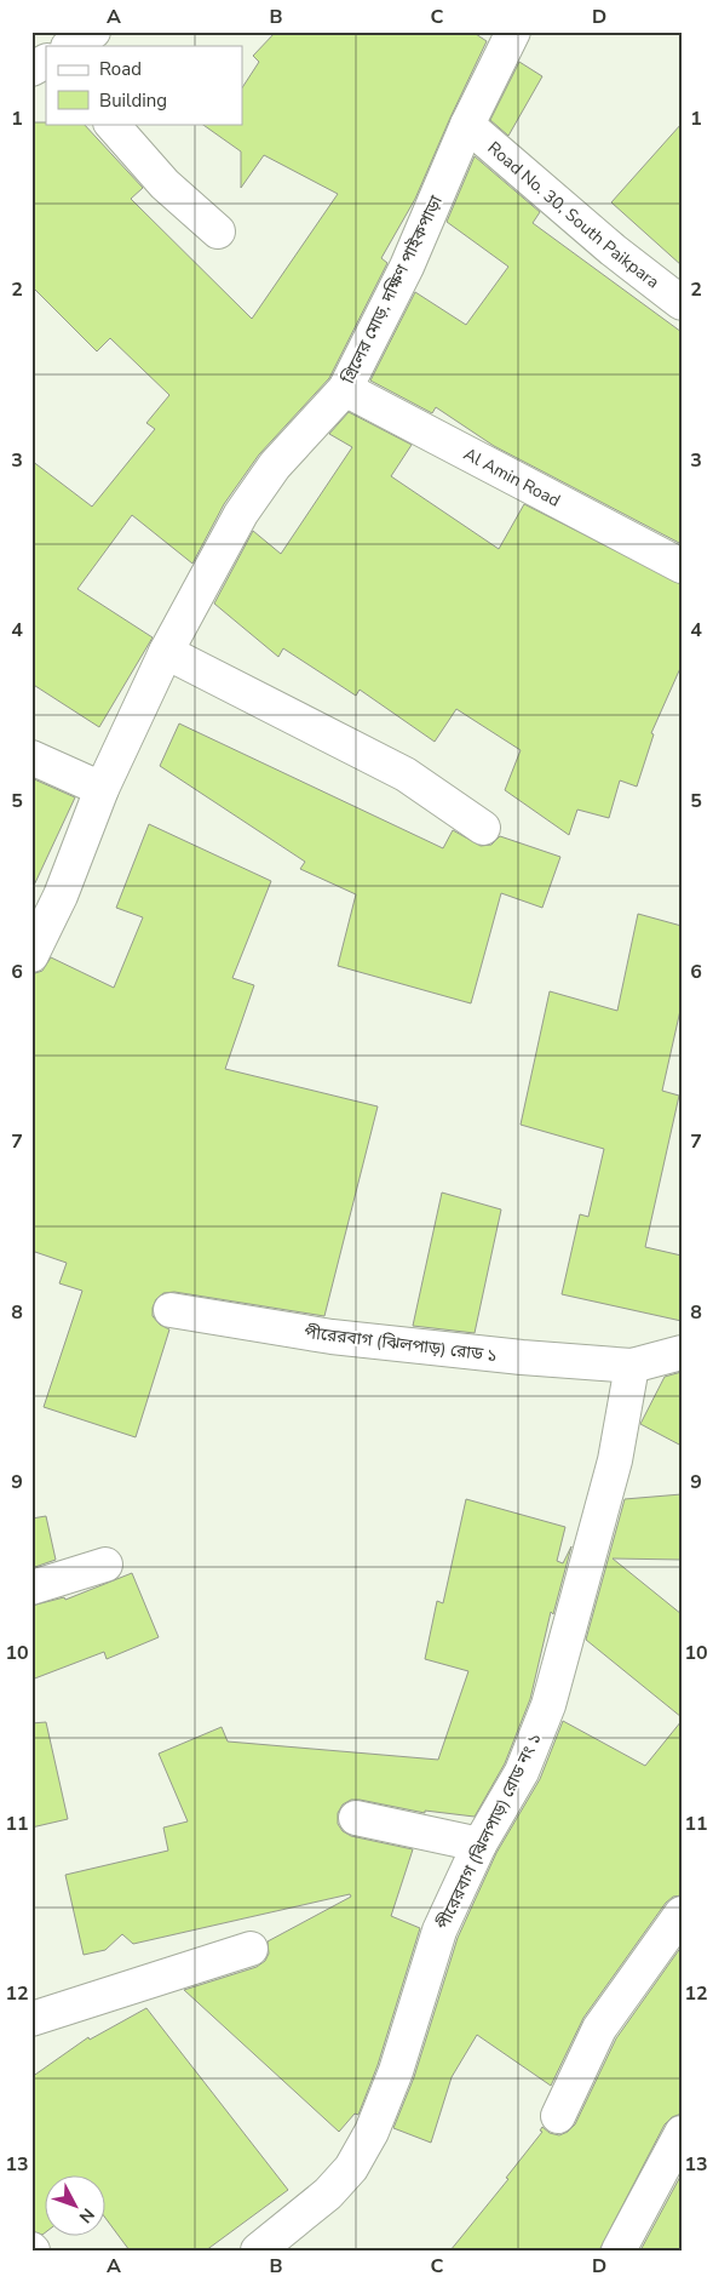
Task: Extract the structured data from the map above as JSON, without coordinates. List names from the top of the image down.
{
  "streets": {
    "street": [
      "Road No. 30, South Paikpara",
      "গ্রিলের মোড়, দক্ষিণ পাইকপাড়া",
      "Al Amin Road",
      "পীরেরবাগ (ঝিলপাড়) রোড ১",
      "পীরেরবাগ (ঝিলপাড়) রোড নং ১"
    ]
  },
  "crossings": [
    ["Road No. 30, South Paikpara", "গ্রিলের মোড়, দক্ষিণ পাইকপাড়া"],
    ["গ্রিলের মোড়, দক্ষিণ পাইকপাড়া", "Al Amin Road"],
    ["পীরেরবাগ (ঝিলপাড়) রোড ১", "পীরেরবাগ (ঝিলপাড়) রোড নং ১"]
  ],
  "legend": ["Road", "Building"],
  "north": "bottom right",
  "grid": {
    "columns": [
      "A",
      "B",
      "C",
      "D"
    ],
    "rows": [
      "1",
      "2",
      "3",
      "4",
      "5",
      "6",
      "7",
      "8",
      "9",
      "10",
      "11",
      "12",
      "13"
    ]
  }
}
